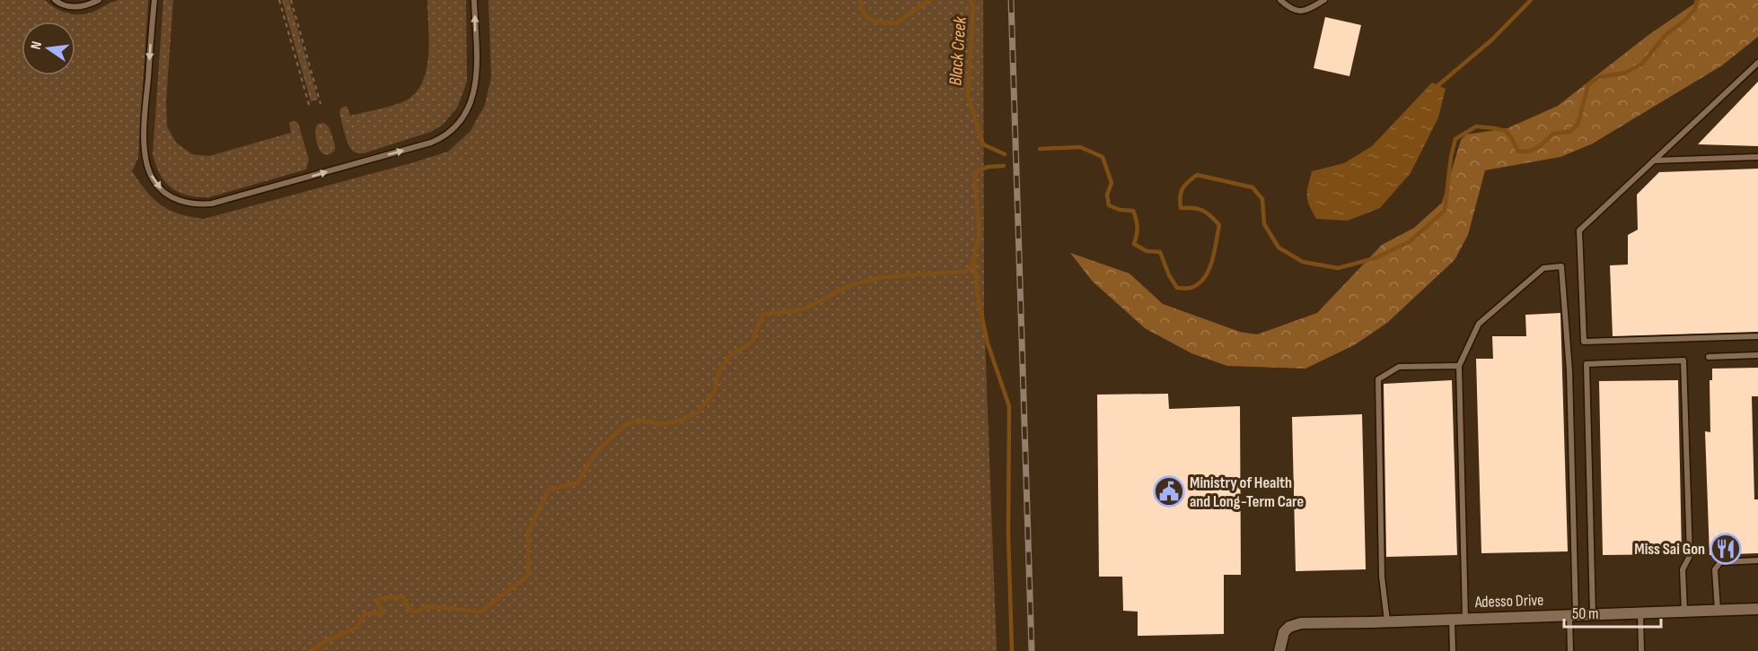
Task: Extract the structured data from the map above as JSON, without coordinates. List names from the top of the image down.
{
  "streets": {
    "street": ["Adesso Drive"]
  },
  "water": ["Black Creek"],
  "places": {
    "public building": ["Ministry of Health and Long-Term Care"],
    "restaurant": ["Miss Sai Gon"]
  },
  "scale_bar": "50 m",
  "north": "left"
}
